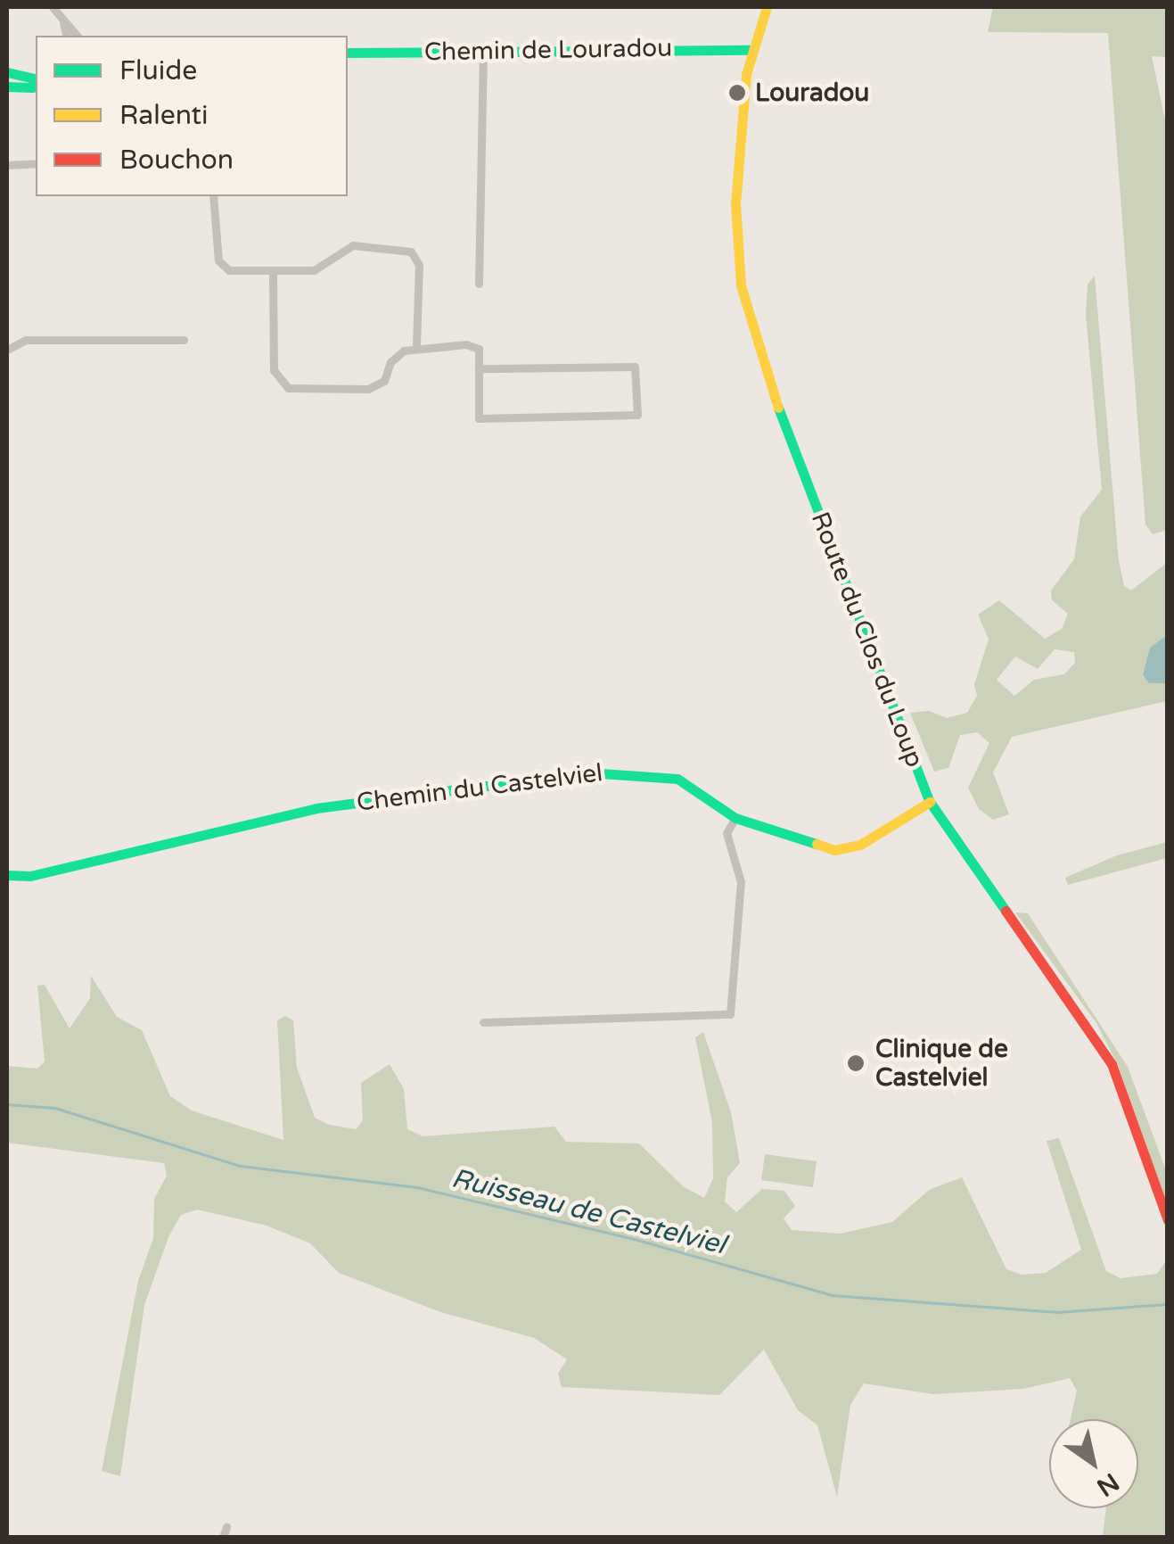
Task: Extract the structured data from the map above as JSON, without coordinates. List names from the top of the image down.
{
  "streets": {
    "street": ["Chemin de Louradou", "Route du Clos du Loup", "Chemin du Castelviel"]
  },
  "crossings": [
    ["Chemin de Louradou", "Route du Clos du Loup"],
    ["Route du Clos du Loup", "Chemin du Castelviel"]
  ],
  "water": ["Ruisseau de Castelviel"],
  "places": ["Louradou", "Clinique de Castelviel"],
  "legend": ["Fluide", "Ralenti", "Bouchon"],
  "north": "bottom right"
}
